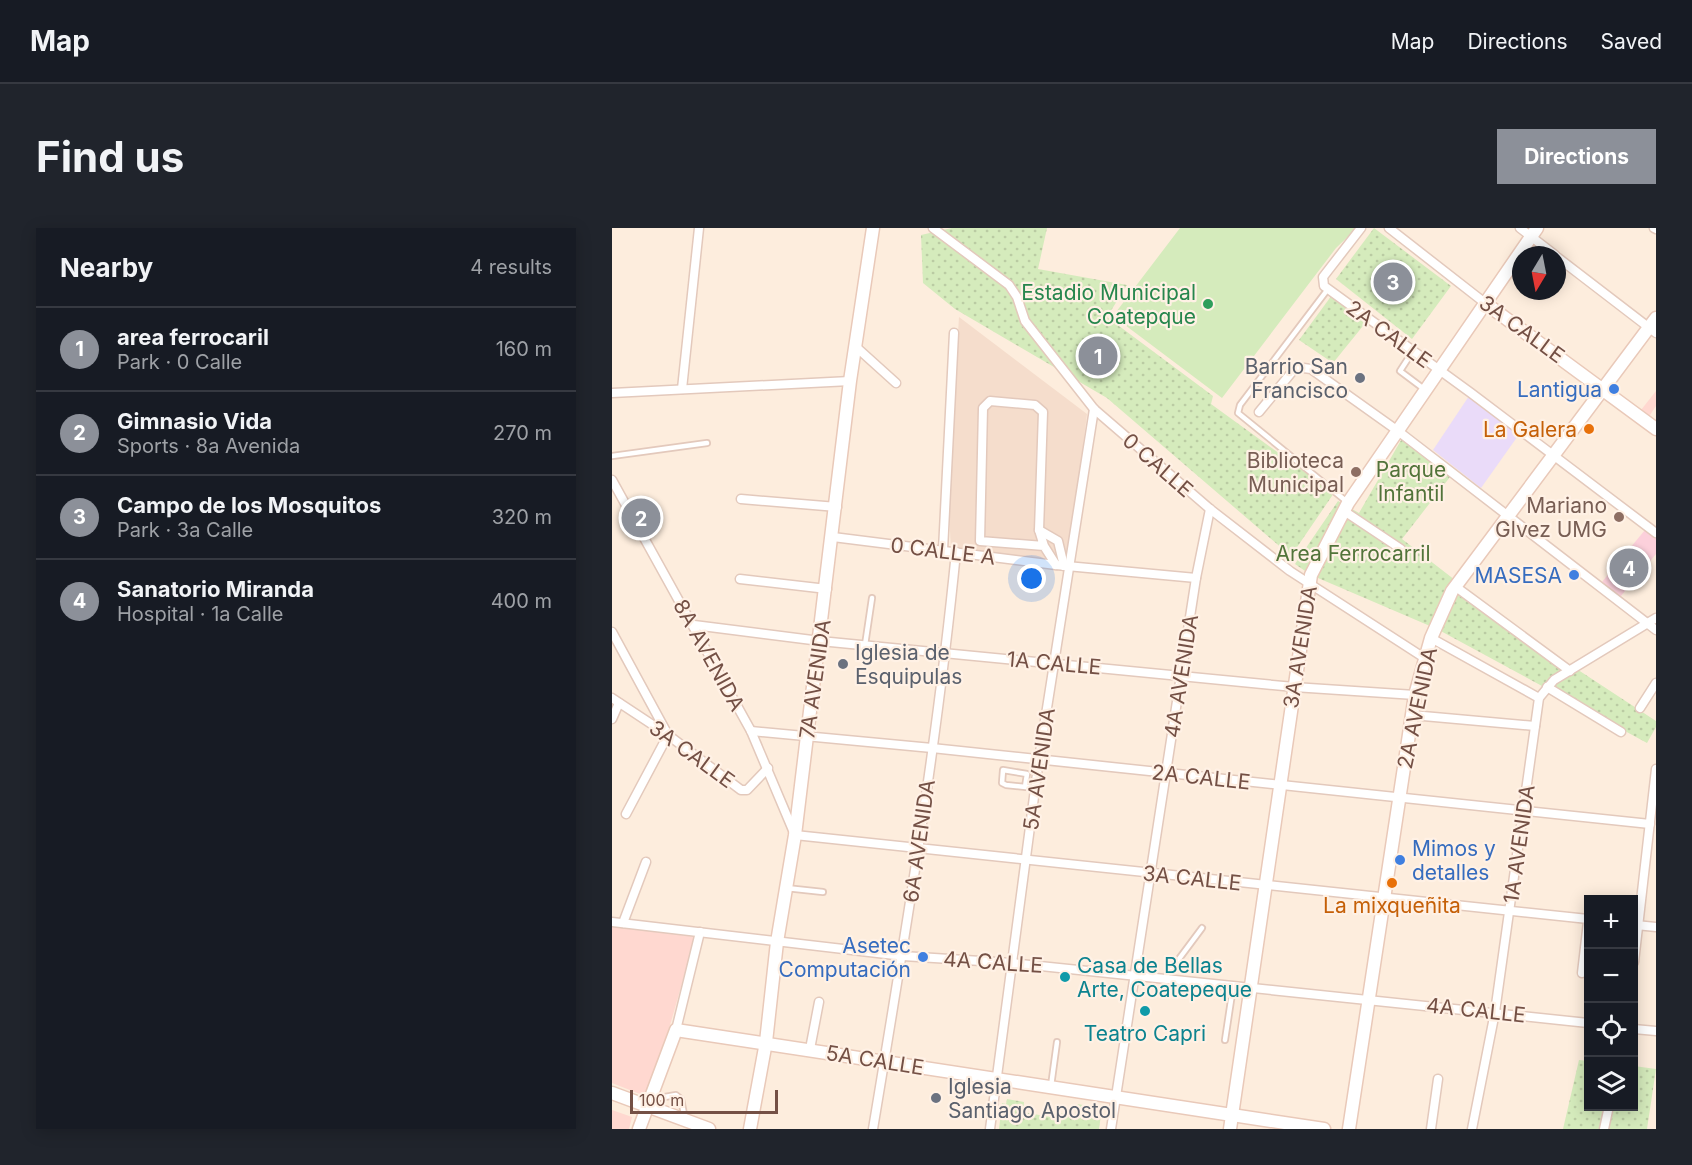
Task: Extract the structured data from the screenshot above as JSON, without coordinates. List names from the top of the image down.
{
  "streets": {
    "main road": [
      "3A CALLE",
      "3A AVENIDA",
      "7A AVENIDA",
      "2A AVENIDA",
      "5A CALLE"
    ],
    "street": [
      "2A CALLE",
      "0 CALLE",
      "0 CALLE A",
      "8A AVENIDA",
      "1A CALLE",
      "4A AVENIDA",
      "5A AVENIDA",
      "6A AVENIDA",
      "1A AVENIDA",
      "4A CALLE"
    ]
  },
  "crossings": [
    ["3A CALLE", "3A AVENIDA"],
    ["3A CALLE", "8A AVENIDA"],
    ["3A CALLE", "4A AVENIDA"],
    ["3A CALLE", "7A AVENIDA"],
    ["3A CALLE", "2A AVENIDA"],
    ["3A CALLE", "5A AVENIDA"],
    ["3A CALLE", "6A AVENIDA"],
    ["3A CALLE", "1A AVENIDA"],
    ["2A CALLE", "3A AVENIDA"],
    ["2A CALLE", "8A AVENIDA"],
    ["2A CALLE", "4A AVENIDA"],
    ["2A CALLE", "7A AVENIDA"],
    ["2A CALLE", "2A AVENIDA"],
    ["2A CALLE", "5A AVENIDA"],
    ["2A CALLE", "6A AVENIDA"],
    ["2A CALLE", "1A AVENIDA"],
    ["0 CALLE", "3A AVENIDA"],
    ["0 CALLE", "4A AVENIDA"],
    ["0 CALLE", "2A AVENIDA"],
    ["0 CALLE", "5A AVENIDA"],
    ["0 CALLE A", "4A AVENIDA"],
    ["0 CALLE A", "7A AVENIDA"],
    ["0 CALLE A", "5A AVENIDA"],
    ["0 CALLE A", "6A AVENIDA"],
    ["3A AVENIDA", "1A CALLE"],
    ["3A AVENIDA", "4A CALLE"],
    ["3A AVENIDA", "5A CALLE"],
    ["8A AVENIDA", "1A CALLE"],
    ["8A AVENIDA", "7A AVENIDA"],
    ["1A CALLE", "4A AVENIDA"],
    ["1A CALLE", "7A AVENIDA"],
    ["1A CALLE", "2A AVENIDA"],
    ["1A CALLE", "5A AVENIDA"],
    ["1A CALLE", "6A AVENIDA"],
    ["4A AVENIDA", "4A CALLE"],
    ["4A AVENIDA", "5A CALLE"],
    ["7A AVENIDA", "4A CALLE"],
    ["7A AVENIDA", "5A CALLE"],
    ["2A AVENIDA", "4A CALLE"],
    ["5A AVENIDA", "4A CALLE"],
    ["5A AVENIDA", "5A CALLE"],
    ["6A AVENIDA", "4A CALLE"],
    ["6A AVENIDA", "5A CALLE"],
    ["1A AVENIDA", "4A CALLE"]
  ],
  "parks": ["Parque Infantil", "Area Ferrocarril"],
  "places": [
    "Estadio Municipal Coatepque",
    "Barrio San Francisco",
    "Lantigua",
    "La Galera",
    "Biblioteca Municipal",
    "Mariano Glvez UMG",
    "MASESA",
    "Iglesia de Esquipulas",
    "Mimos y detalles",
    "La mixqueñita",
    "Asetec Computación",
    "Casa de Bellas Arte, Coatepeque",
    "Teatro Capri",
    "Iglesia Santiago Apostol"
  ],
  "scale_bar": "100 m",
  "north": "bottom",
  "page": {
    "header": "Map",
    "nav": ["Map", "Directions", "Saved"],
    "buttons": "Directions",
    "title": "Find us",
    "heading": ["Nearby", "4 results"],
    "pins": [
      "3",
      "1",
      "2",
      "4"
    ],
    "list": [
      {
        "mark": "1",
        "name": "area ferrocaril",
        "note": "Park · 0 Calle",
        "value": "160 m"
      },
      {
        "mark": "2",
        "name": "Gimnasio Vida",
        "note": "Sports · 8a Avenida",
        "value": "270 m"
      },
      {
        "mark": "3",
        "name": "Campo de los Mosquitos",
        "note": "Park · 3a Calle",
        "value": "320 m"
      },
      {
        "mark": "4",
        "name": "Sanatorio Miranda",
        "note": "Hospital · 1a Calle",
        "value": "400 m"
      }
    ],
    "map_buttons": ["+", "−"],
    "scale": "100 m"
  }
}
